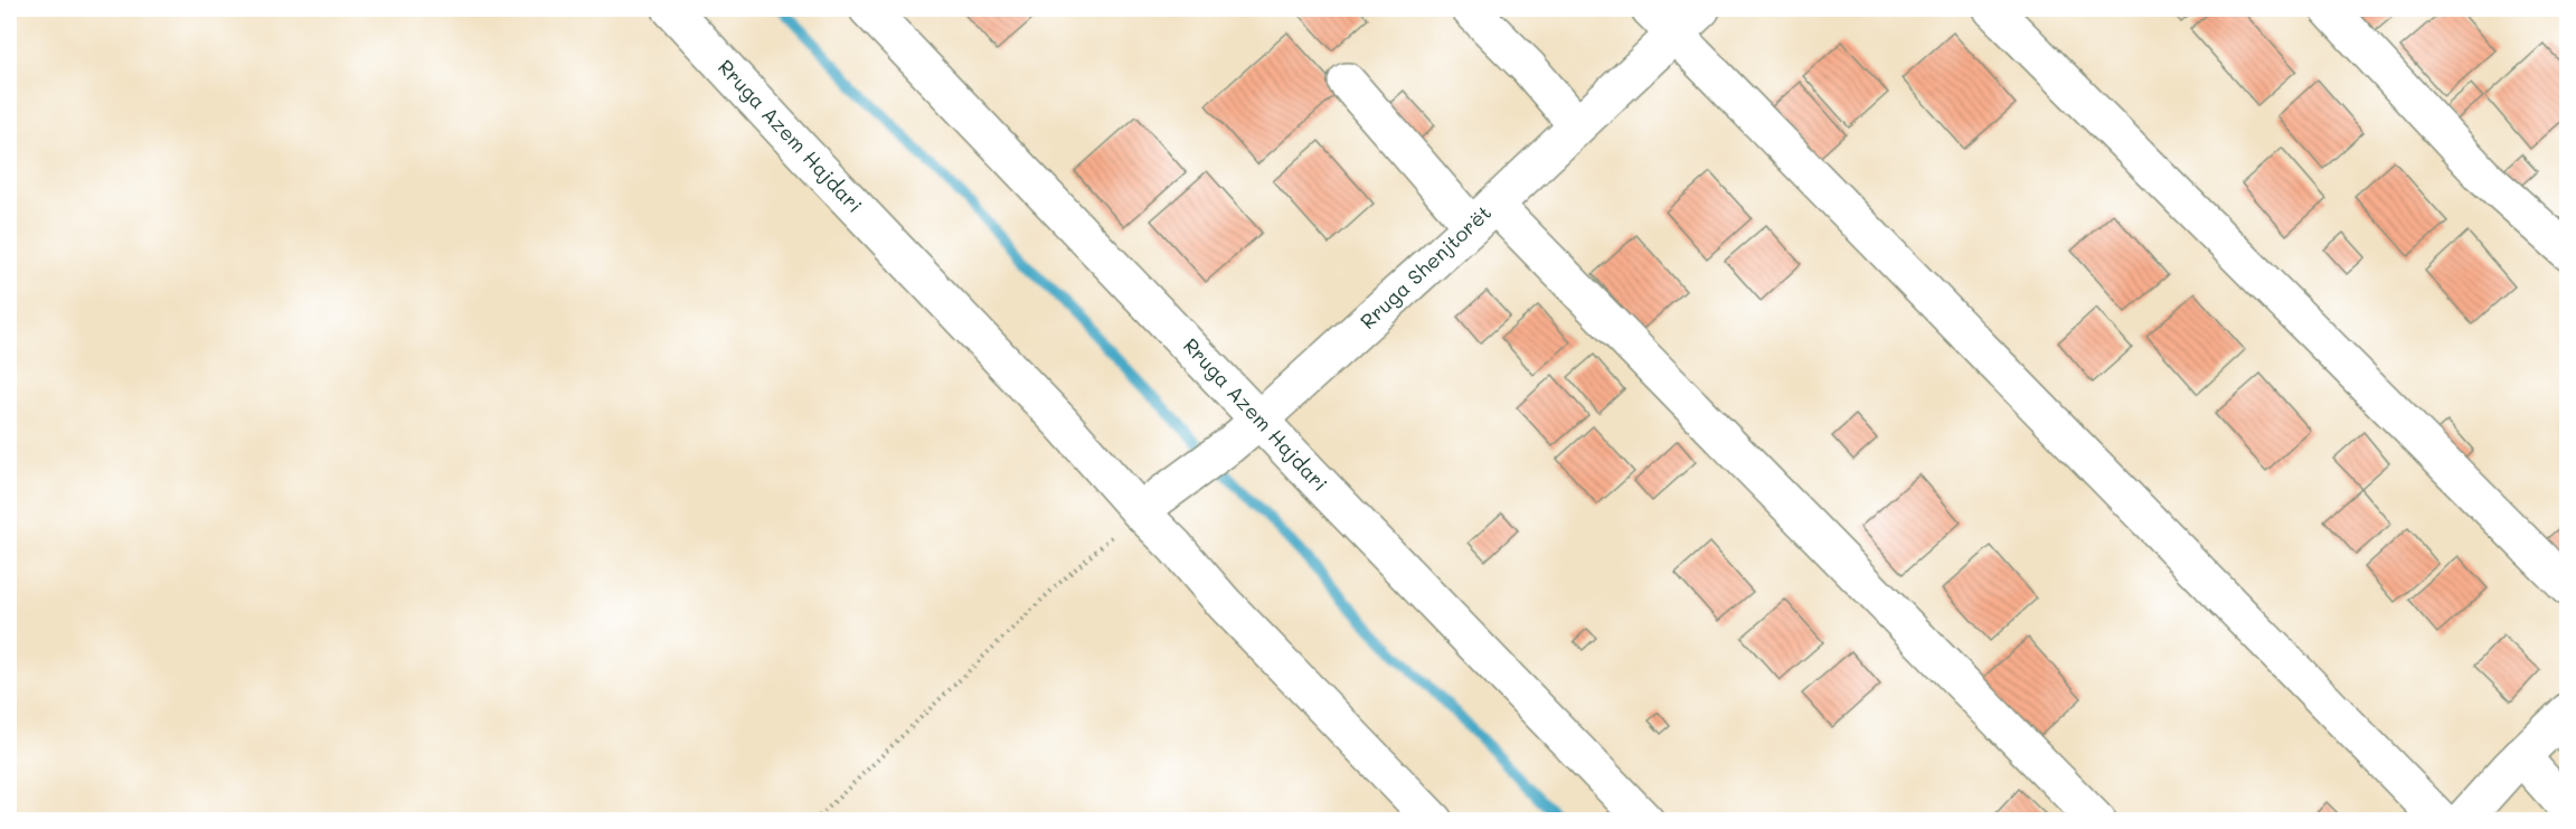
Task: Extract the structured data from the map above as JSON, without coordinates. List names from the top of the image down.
{
  "streets": {
    "street": ["Rruga Azem Hajdari", "Rruga Shenjtorët"]
  },
  "crossings": [
    ["Rruga Azem Hajdari", "Rruga Shenjtorët"]
  ]
}
